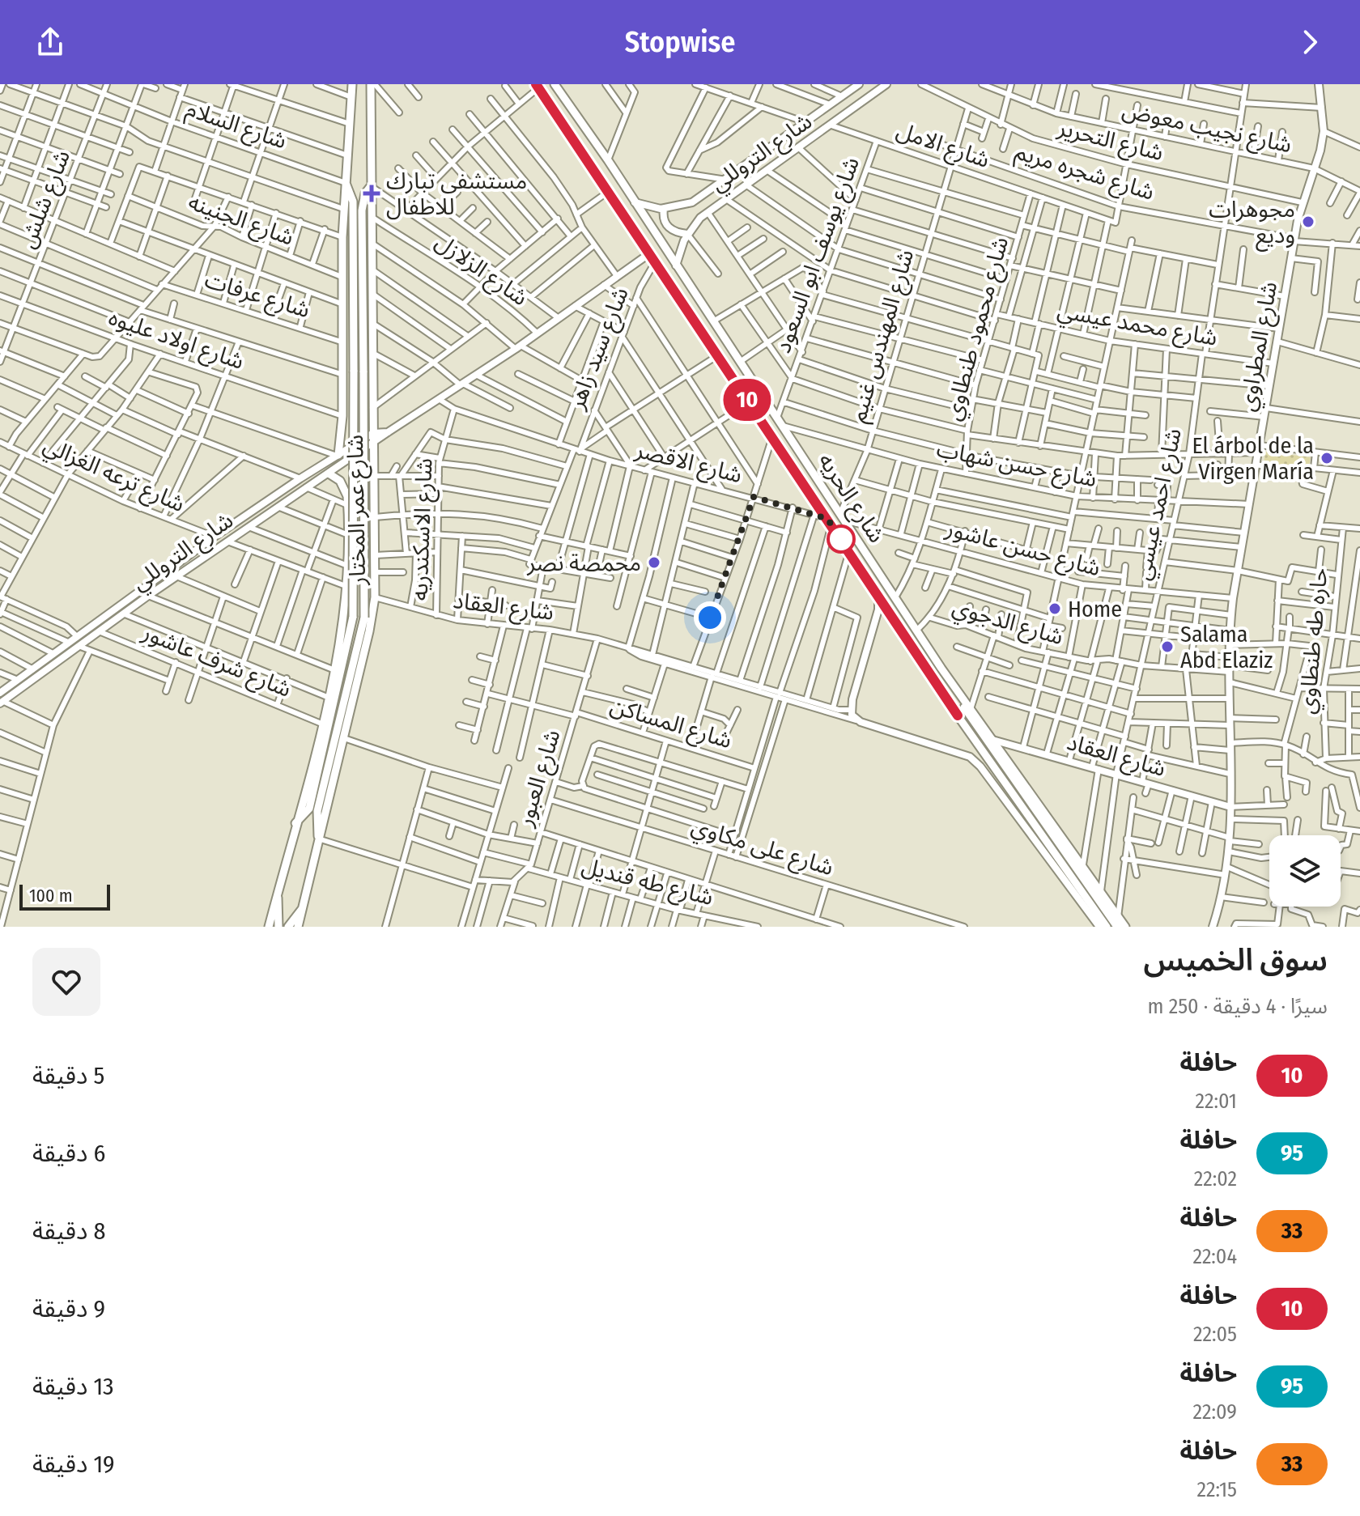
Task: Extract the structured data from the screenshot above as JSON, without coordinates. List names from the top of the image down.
{
  "streets": {
    "main road": ["شارع الحريه", "شارع عمر المختار"],
    "street": [
      "شارع السلام",
      "شارع نجيب معوض",
      "شارع التحرير",
      "شارع الامل",
      "شارع التروللي",
      "شارع شجره مريم",
      "شارع شلش",
      "شارع الجنينه",
      "شارع يوسف ابو السعود",
      "شارع الزلازل",
      "شارع عرفات",
      "شارع محمد عيسي",
      "شارع محمود طنطاوي",
      "شارع المهندس غنيم",
      "شارع اولاد عليوه",
      "شارع المطراوي",
      "شارع سيد زاهر",
      "شارع الاقصر",
      "شارع حسن شهاب",
      "شارع ترعه الغزالي",
      "شارع احمد عيسي",
      "شارع الاسكندريه",
      "شارع حسن عاشور",
      "شارع العقاد",
      "شارع الدجوي",
      "حاره طه طنطاوي",
      "شارع شرف عاشور",
      "شارع المساكن",
      "شارع العبور",
      "شارع على مكاوي",
      "شارع طه قنديل"
    ]
  },
  "crossings": [
    ["شارع السلام", "شارع شلش"],
    ["شارع السلام", "شارع عمر المختار"],
    ["شارع نجيب معوض", "شارع المطراوي"],
    ["شارع نجيب معوض", "شارع احمد عيسي"],
    ["شارع التحرير", "شارع المهندس غنيم"],
    ["شارع التحرير", "شارع المطراوي"],
    ["شارع التحرير", "شارع احمد عيسي"],
    ["شارع الامل", "شارع التروللي"],
    ["شارع الامل", "شارع شجره مريم"],
    ["شارع الامل", "شارع يوسف ابو السعود"],
    ["شارع الامل", "شارع محمود طنطاوي"],
    ["شارع الامل", "شارع المهندس غنيم"],
    ["شارع التروللي", "شارع الزلازل"],
    ["شارع التروللي", "شارع محمد عيسي"],
    ["شارع التروللي", "شارع الاقصر"],
    ["شارع التروللي", "شارع ترعه الغزالي"],
    ["شارع التروللي", "شارع الحريه"],
    ["شارع التروللي", "شارع عمر المختار"],
    ["شارع التروللي", "شارع شرف عاشور"],
    ["شارع شجره مريم", "شارع المهندس غنيم"],
    ["شارع شجره مريم", "شارع المطراوي"],
    ["شارع شجره مريم", "شارع احمد عيسي"],
    ["شارع شلش", "شارع اولاد عليوه"],
    ["شارع الجنينه", "شارع عمر المختار"],
    ["شارع يوسف ابو السعود", "شارع محمد عيسي"],
    ["شارع يوسف ابو السعود", "شارع الحريه"],
    ["شارع الزلازل", "شارع عمر المختار"],
    ["شارع عرفات", "شارع عمر المختار"],
    ["شارع محمد عيسي", "شارع محمود طنطاوي"],
    ["شارع محمد عيسي", "شارع المهندس غنيم"],
    ["شارع محمد عيسي", "شارع المطراوي"],
    ["شارع محمد عيسي", "شارع احمد عيسي"],
    ["شارع محمود طنطاوي", "شارع حسن شهاب"],
    ["شارع المهندس غنيم", "شارع حسن شهاب"],
    ["شارع المهندس غنيم", "شارع الحريه"],
    ["شارع المهندس غنيم", "شارع حسن عاشور"],
    ["شارع اولاد عليوه", "شارع عمر المختار"],
    ["شارع المطراوي", "شارع حسن شهاب"],
    ["شارع المطراوي", "شارع حسن عاشور"],
    ["شارع المطراوي", "شارع العقاد"],
    ["شارع المطراوي", "شارع الدجوي"],
    ["شارع سيد زاهر", "شارع الاقصر"],
    ["شارع سيد زاهر", "شارع الحريه"],
    ["شارع الاقصر", "شارع الحريه"],
    ["شارع الاقصر", "شارع الاسكندريه"],
    ["شارع حسن شهاب", "شارع الحريه"],
    ["شارع حسن شهاب", "شارع احمد عيسي"],
    ["شارع الحريه", "شارع احمد عيسي"],
    ["شارع الحريه", "شارع حسن عاشور"],
    ["شارع الحريه", "شارع العقاد"],
    ["شارع احمد عيسي", "شارع حسن عاشور"],
    ["شارع احمد عيسي", "شارع العقاد"],
    ["شارع احمد عيسي", "شارع الدجوي"],
    ["شارع عمر المختار", "شارع العقاد"],
    ["شارع عمر المختار", "شارع شرف عاشور"],
    ["شارع الاسكندريه", "شارع العقاد"],
    ["شارع العقاد", "شارع العبور"],
    ["شارع المساكن", "شارع العبور"],
    ["شارع العبور", "شارع على مكاوي"],
    ["شارع العبور", "شارع طه قنديل"],
    ["شارع على مكاوي", "شارع طه قنديل"]
  ],
  "places": {
    "health": ["مستشفى تبارك للاطفال"],
    "other": [
      "مجوهرات وديع",
      "El árbol de la Virgen María",
      "محمصة نصر",
      "Home",
      "Salama Abd Elaziz"
    ]
  },
  "lines": ["bus line 10"],
  "scale_bar": "100 m",
  "page": {
    "header": "Stopwise",
    "on_map": "10",
    "scale": "100 m",
    "heading": ["سوق الخميس", "سيرًا · 4 دقيقة · 250 m"],
    "list": [
      {
        "mark": "10",
        "name": "حافلة",
        "note": "22:01",
        "value": "5 دقيقة"
      },
      {
        "mark": "95",
        "name": "حافلة",
        "note": "22:02",
        "value": "6 دقيقة"
      },
      {
        "mark": "33",
        "name": "حافلة",
        "note": "22:04",
        "value": "8 دقيقة"
      },
      {
        "mark": "10",
        "name": "حافلة",
        "note": "22:05",
        "value": "9 دقيقة"
      },
      {
        "mark": "95",
        "name": "حافلة",
        "note": "22:09",
        "value": "13 دقيقة"
      },
      {
        "mark": "33",
        "name": "حافلة",
        "note": "22:15",
        "value": "19 دقيقة"
      }
    ]
  }
}
